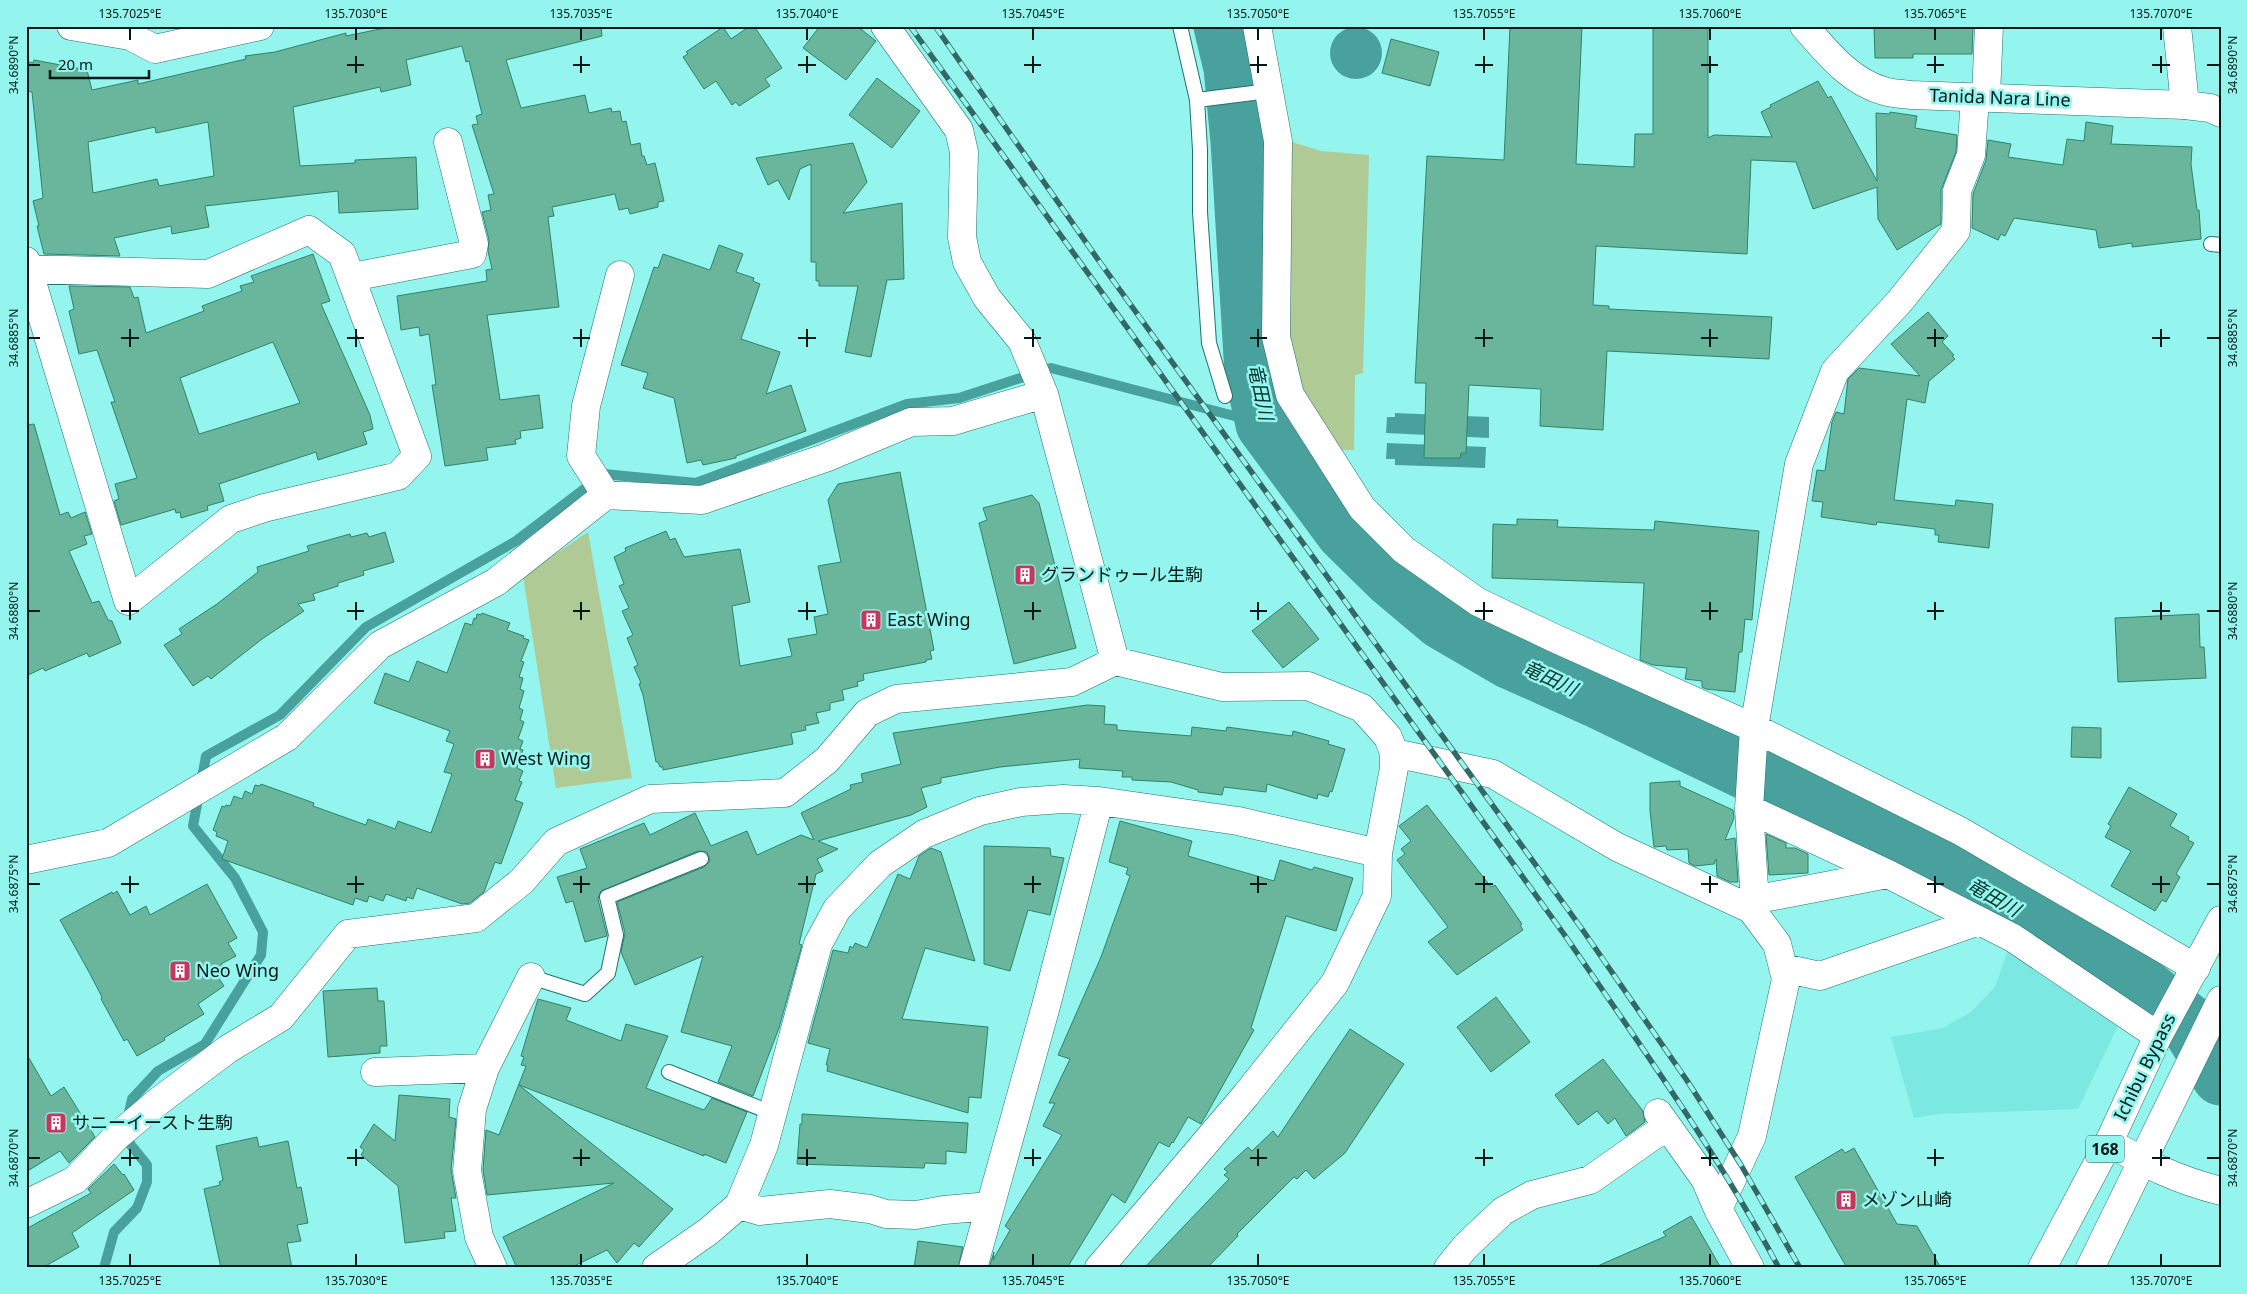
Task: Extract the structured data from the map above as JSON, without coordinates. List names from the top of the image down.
{
  "streets": {
    "main road": ["Tanida Nara Line", "Ichibu Bypass", "168"]
  },
  "water": ["竜田川"],
  "places": {
    "building": [
      "グランドゥール生駒",
      "East Wing",
      "West Wing",
      "Neo Wing",
      "サニーイースト生駒",
      "メゾン山崎"
    ]
  },
  "scale_bar": "20 m",
  "coordinates": [
    "135.7025°E",
    "135.7030°E",
    "135.7035°E",
    "135.7040°E",
    "135.7045°E",
    "135.7050°E",
    "135.7055°E",
    "135.7060°E",
    "135.7065°E",
    "135.7070°E",
    "34.6890°N",
    "34.6885°N",
    "34.6880°N",
    "34.6875°N",
    "34.6870°N"
  ]
}
